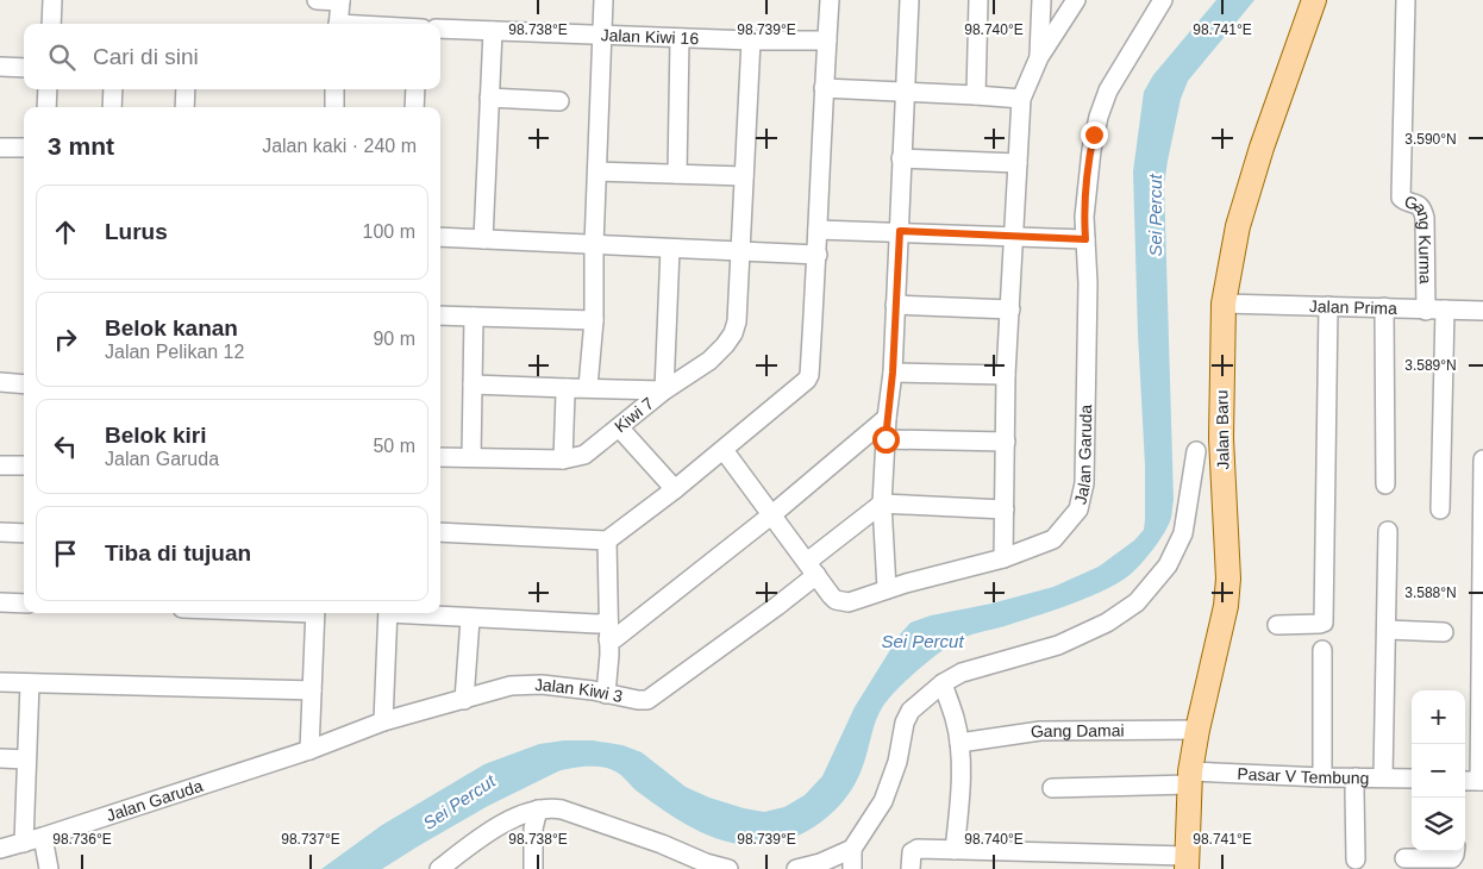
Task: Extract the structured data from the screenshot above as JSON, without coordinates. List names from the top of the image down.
{
  "streets": {
    "main road": ["Jalan Baru"],
    "street": [
      "Jalan Kiwi 16",
      "Gang Kurma",
      "Jalan Prima",
      "Kiwi 7",
      "Jalan Garuda",
      "Jalan Kiwi 3",
      "Gang Damai",
      "Pasar V Tembung"
    ]
  },
  "crossings": [
    ["Jalan Kiwi 16", "Kiwi 7"],
    ["Gang Kurma", "Jalan Prima"],
    ["Jalan Prima", "Jalan Baru"],
    ["Jalan Baru", "Gang Damai"],
    ["Jalan Baru", "Pasar V Tembung"],
    ["Jalan Garuda", "Jalan Kiwi 3"]
  ],
  "water": ["Sei Percut"],
  "page": {
    "search": "Cari di sini",
    "heading": ["3 mnt", "Jalan kaki · 240 m"],
    "list": [
      ["Lurus", "100 m"],
      ["Belok kanan", "Jalan Pelikan 12", "90 m"],
      ["Belok kiri", "Jalan Garuda", "50 m"],
      "Tiba di tujuan"
    ],
    "map_buttons": ["+", "−"]
  },
  "coordinates": [
    "98.738°E",
    "98.739°E",
    "98.740°E",
    "98.741°E",
    "3.590°N",
    "3.589°N",
    "3.588°N",
    "98.736°E",
    "98.737°E"
  ]
}
